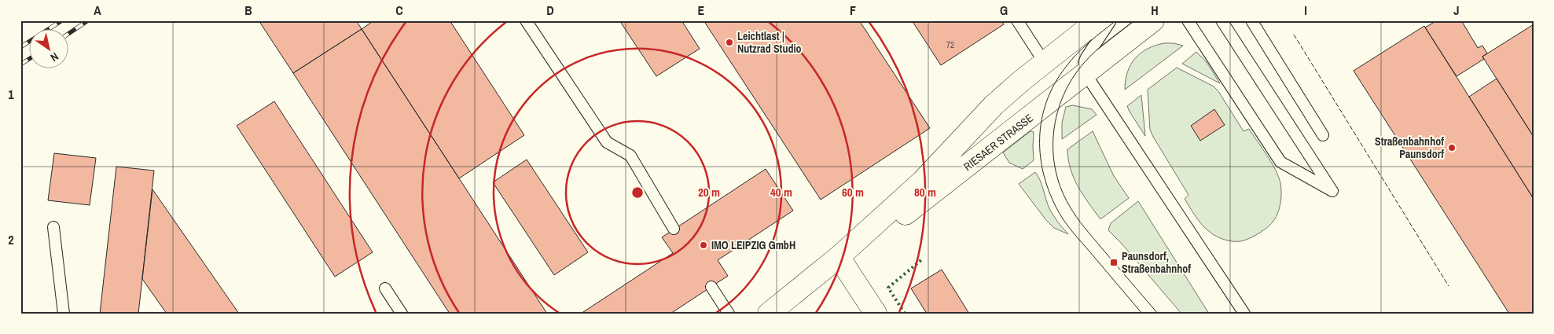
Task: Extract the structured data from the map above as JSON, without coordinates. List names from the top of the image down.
{
  "streets": {
    "main road": ["RIESAER STRASSE"]
  },
  "places": {
    "other": ["Leichtlast | Nutzrad Studio", "Straßenbahnhof Paunsdorf", "IMO LEIPZIG GmbH"],
    "transit": ["Paunsdorf, Straßenbahnhof"]
  },
  "house_numbers": ["72"],
  "north": "bottom right",
  "grid": {
    "columns": [
      "A",
      "B",
      "C",
      "D",
      "E",
      "F",
      "G",
      "H",
      "I",
      "J"
    ],
    "rows": ["1", "2"]
  },
  "rings": [
    "20 m",
    "40 m",
    "60 m",
    "80 m"
  ]
}
